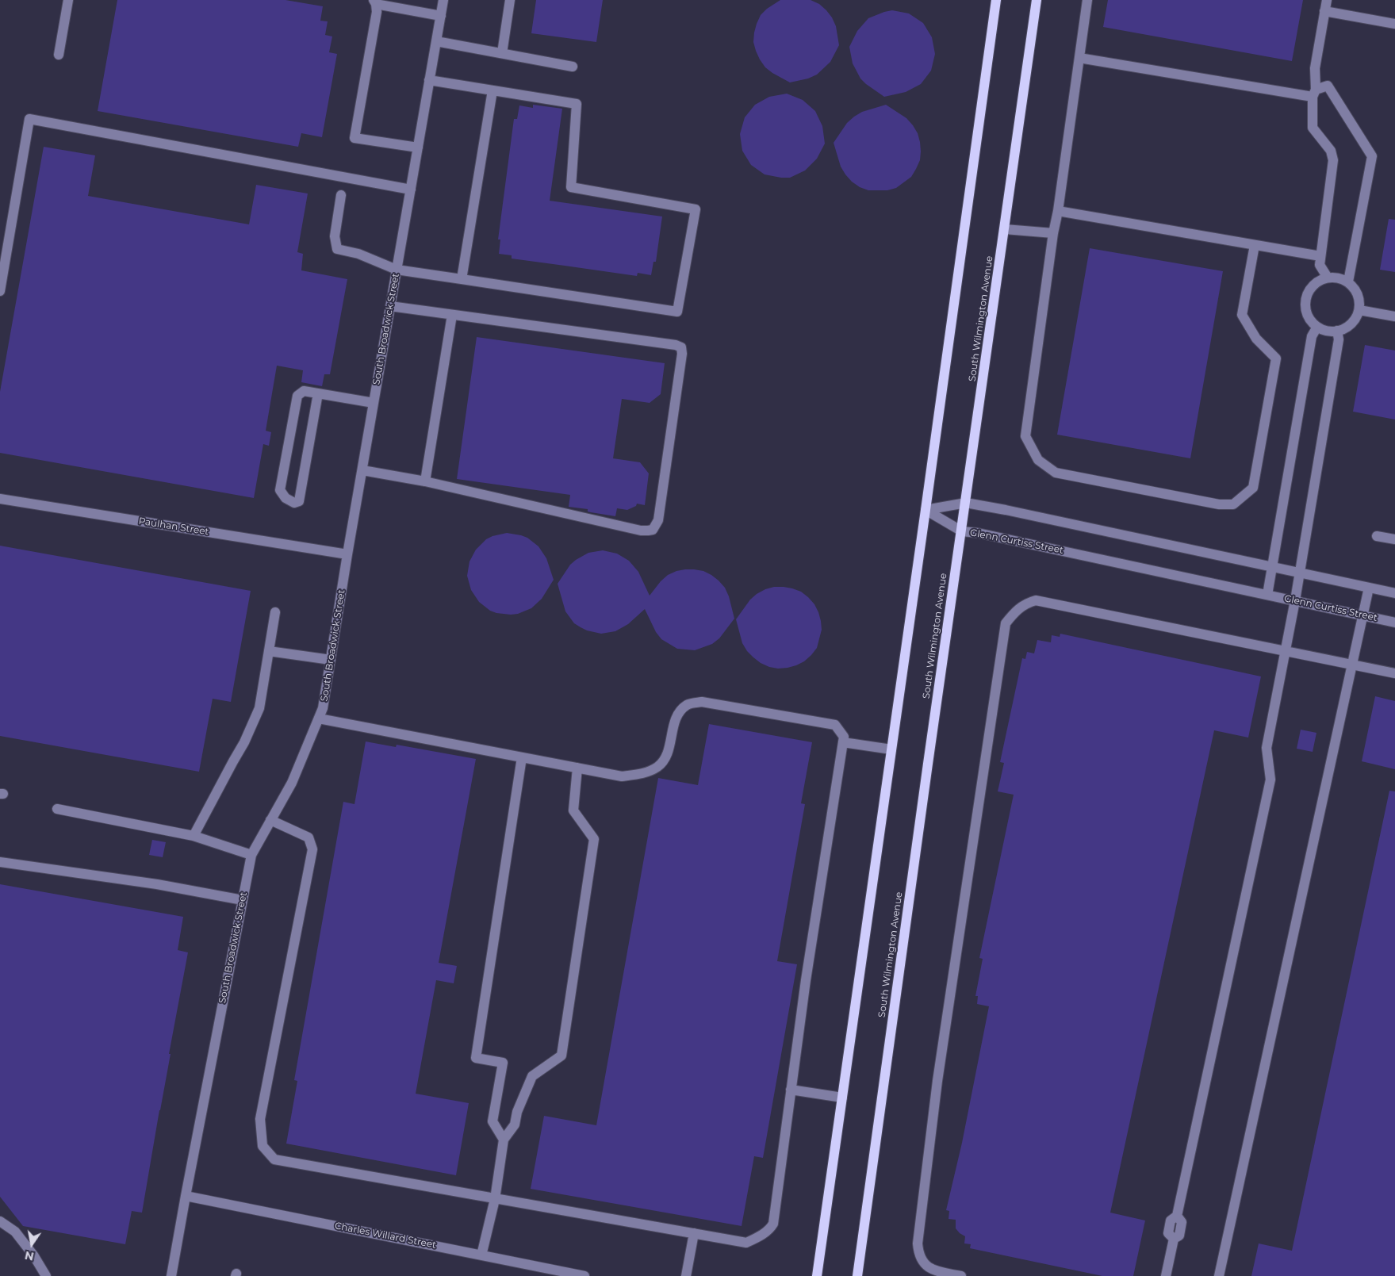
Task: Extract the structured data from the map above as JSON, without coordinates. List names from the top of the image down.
{
  "streets": {
    "main road": ["South Wilmington Avenue"],
    "street": [
      "South Broadwick Street",
      "Paulhan Street",
      "Glenn Curtiss Street",
      "Charles Willard Street"
    ]
  },
  "crossings": [
    ["South Wilmington Avenue", "Glenn Curtiss Street"],
    ["South Broadwick Street", "Paulhan Street"],
    ["South Broadwick Street", "Charles Willard Street"]
  ],
  "north": "bottom"
}
